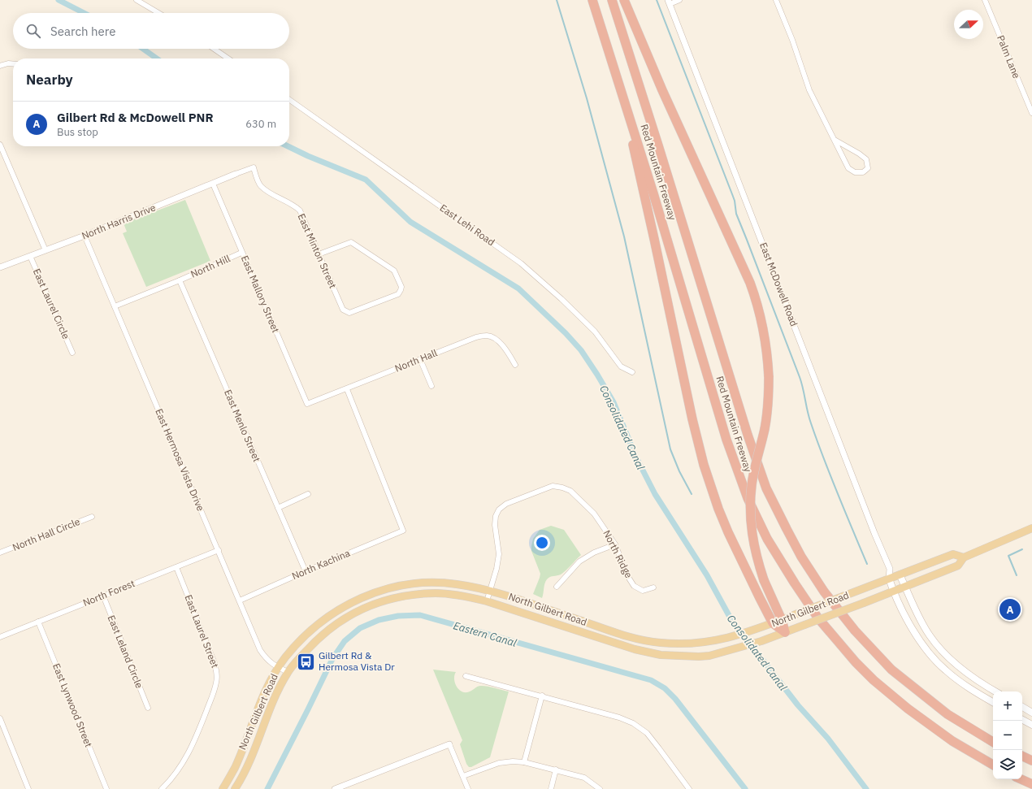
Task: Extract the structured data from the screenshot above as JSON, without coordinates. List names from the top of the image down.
{
  "streets": {
    "highway": ["Red Mountain Freeway"],
    "main road": ["East McDowell Road", "North Gilbert Road"],
    "street": [
      "Palm Lane",
      "North Harris Drive",
      "East Lehi Road",
      "East Minton Street",
      "North Hill",
      "East Mallory Street",
      "East Laurel Circle",
      "North Hall",
      "East Menlo Street",
      "East Hermosa Vista Drive",
      "North Hall Circle",
      "North Ridge",
      "North Kachina",
      "North Forest",
      "East Laurel Street",
      "East Leland Circle",
      "East Lynwood Street"
    ]
  },
  "crossings": [
    ["North Harris Drive", "East Minton Street"],
    ["North Harris Drive", "East Mallory Street"],
    ["North Harris Drive", "East Laurel Circle"],
    ["North Harris Drive", "East Hermosa Vista Drive"],
    ["North Hill", "East Mallory Street"],
    ["North Hill", "East Menlo Street"],
    ["North Hill", "East Hermosa Vista Drive"],
    ["East McDowell Road", "North Gilbert Road"],
    ["East Mallory Street", "North Hall"],
    ["North Hall", "North Kachina"],
    ["East Menlo Street", "North Kachina"],
    ["East Hermosa Vista Drive", "North Kachina"],
    ["East Hermosa Vista Drive", "North Forest"],
    ["East Hermosa Vista Drive", "North Gilbert Road"],
    ["North Ridge", "North Gilbert Road"],
    ["North Forest", "East Laurel Street"],
    ["North Forest", "East Leland Circle"],
    ["North Forest", "East Lynwood Street"]
  ],
  "water": ["Consolidated Canal", "Eastern Canal"],
  "places": {
    "bus stop": ["Gilbert Rd & Hermosa Vista Dr"]
  },
  "north": "right",
  "page": {
    "search": "Search here",
    "heading": "Nearby",
    "list": [
      {
        "mark": "A",
        "name": "Gilbert Rd & McDowell PNR",
        "note": "Bus stop",
        "value": "630 m"
      }
    ],
    "pins": "A",
    "map_buttons": ["+", "−"]
  }
}
